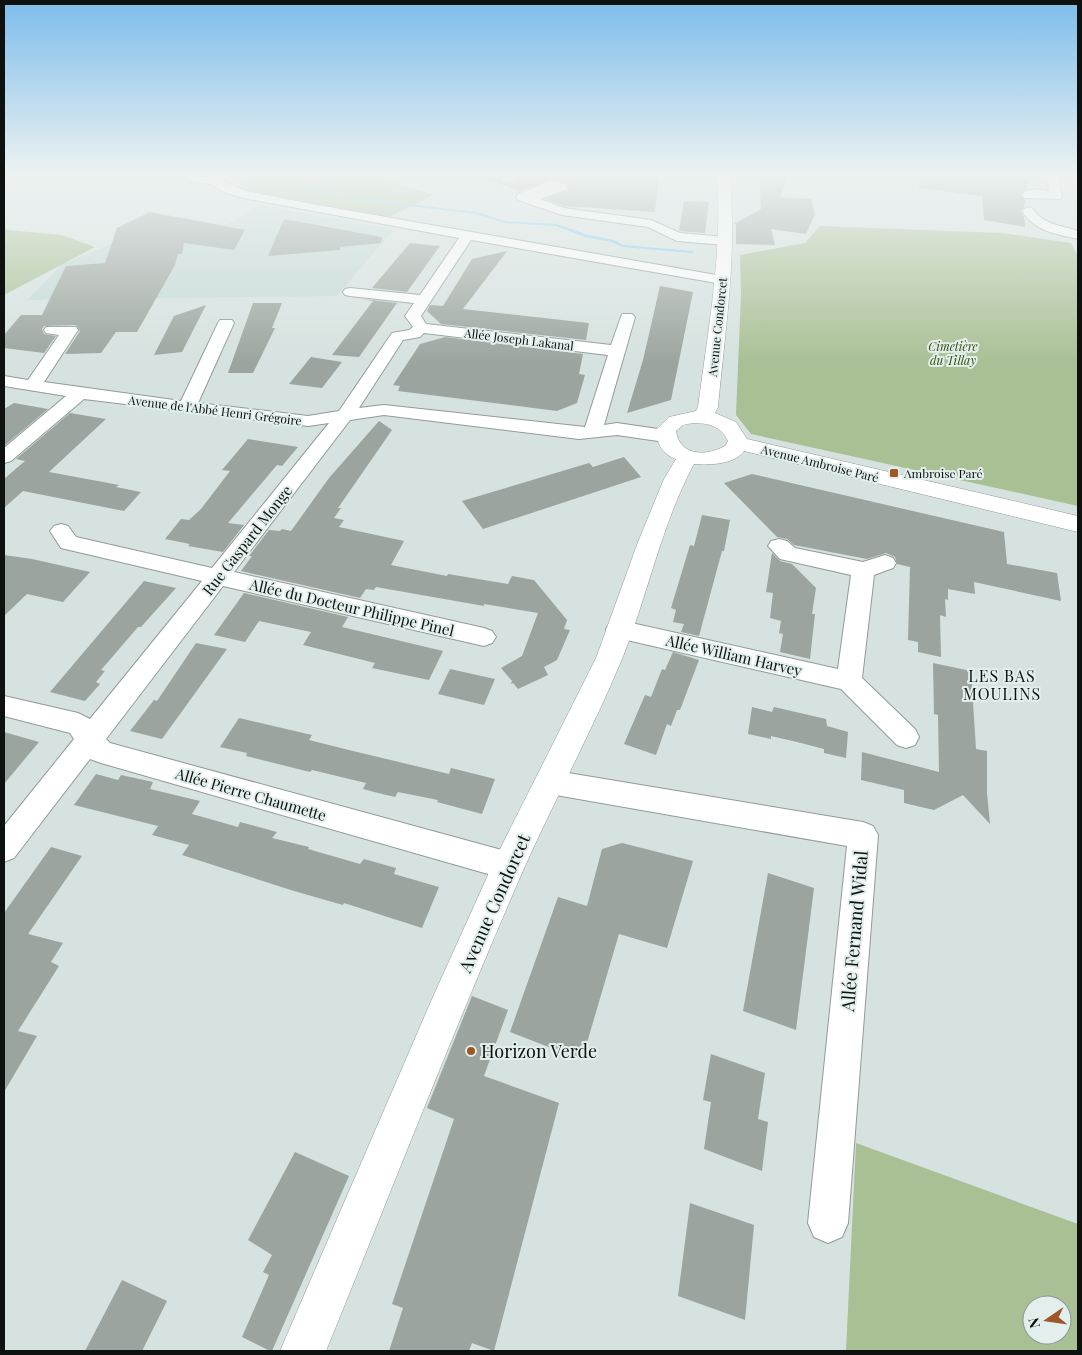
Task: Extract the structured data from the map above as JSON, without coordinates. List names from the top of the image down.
{
  "streets": {
    "street": [
      "Avenue Condorcet",
      "Allée Joseph Lakanal",
      "Avenue de l'Abbé Henri Grégoire",
      "Avenue Ambroise Paré",
      "Rue Gaspard Monge",
      "Allée du Docteur Philippe Pinel",
      "Allée William Harvey",
      "Allée Pierre Chaumette",
      "Allée Fernand Widal"
    ]
  },
  "crossings": [
    ["Avenue Condorcet", "Avenue de l'Abbé Henri Grégoire"],
    ["Avenue Condorcet", "Allée William Harvey"],
    ["Avenue Condorcet", "Allée Pierre Chaumette"],
    ["Avenue Condorcet", "Allée Fernand Widal"],
    ["Allée Joseph Lakanal", "Rue Gaspard Monge"],
    ["Avenue de l'Abbé Henri Grégoire", "Rue Gaspard Monge"],
    ["Rue Gaspard Monge", "Allée du Docteur Philippe Pinel"],
    ["Rue Gaspard Monge", "Allée Pierre Chaumette"]
  ],
  "districts": ["LES BAS MOULINS"],
  "parks": ["Cimetière du Tillay"],
  "places": {
    "transit": ["Ambroise Paré"],
    "other": ["Horizon Verde"]
  },
  "north": "left"
}
